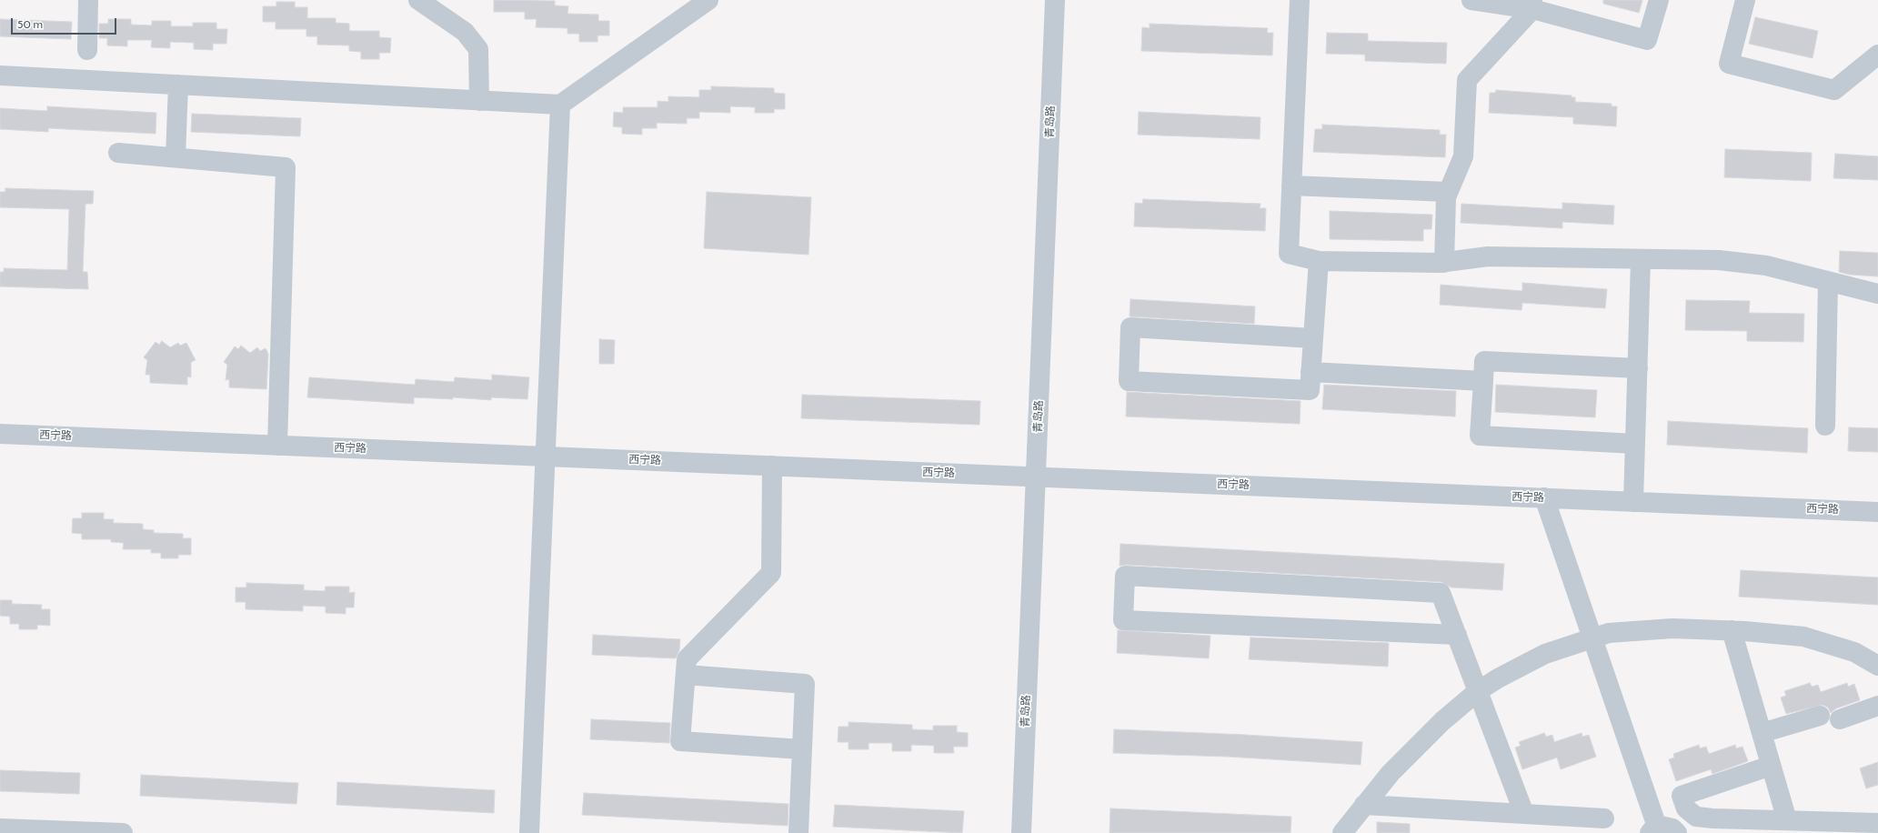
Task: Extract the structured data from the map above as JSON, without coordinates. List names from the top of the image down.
{
  "streets": {
    "street": ["青岛路", "西宁路"]
  },
  "crossings": [
    ["青岛路", "西宁路"]
  ],
  "scale_bar": "50 m"
}
